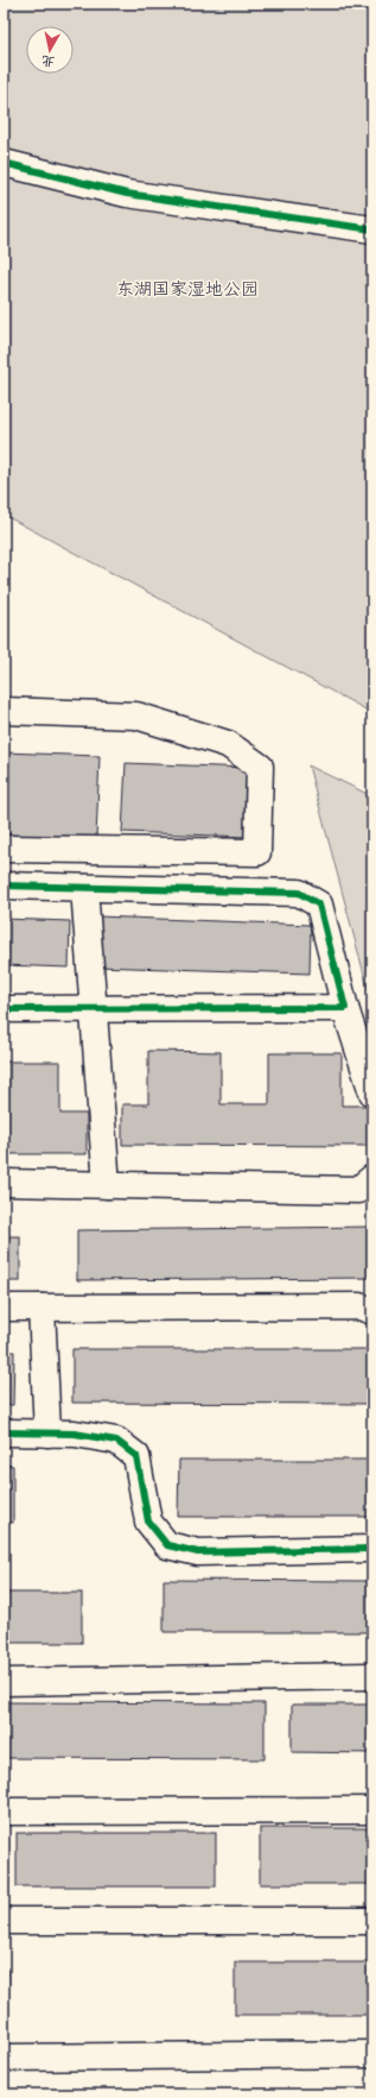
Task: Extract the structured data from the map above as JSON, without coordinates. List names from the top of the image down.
{
  "parks": ["东湖国家湿地公园"],
  "north": "bottom"
}
